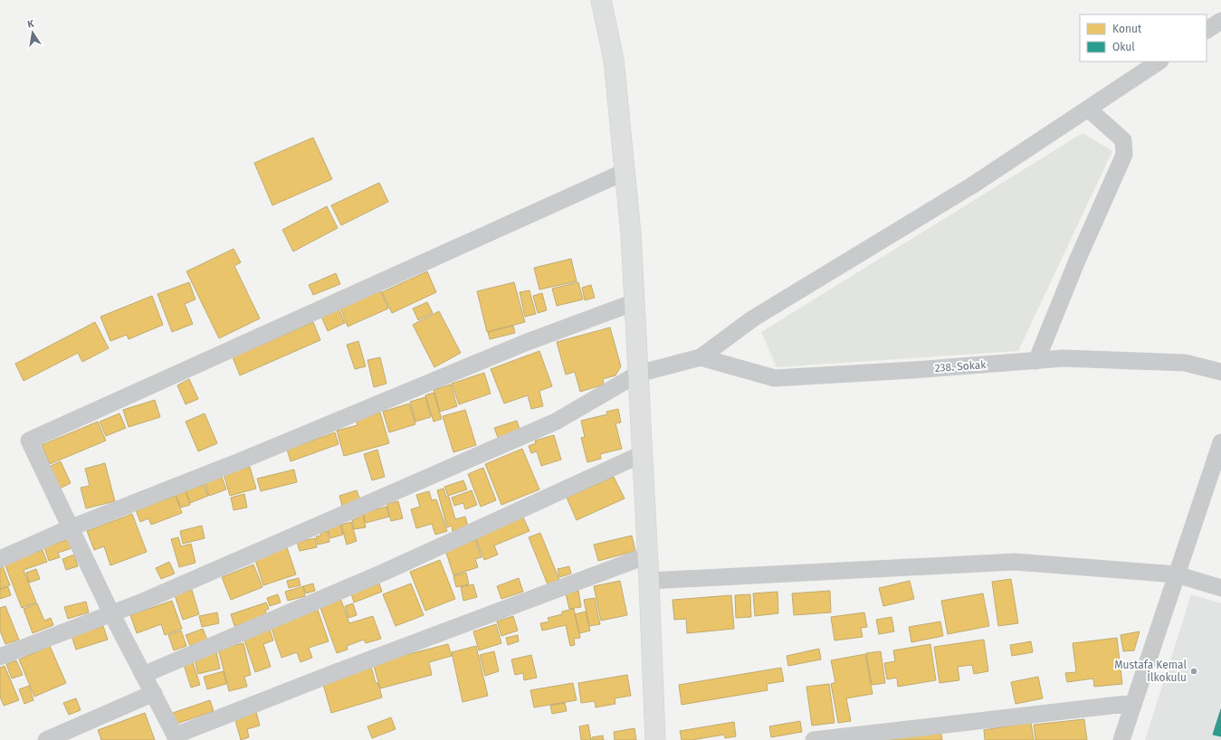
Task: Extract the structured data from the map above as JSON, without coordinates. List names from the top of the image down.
{
  "streets": {
    "street": ["238. Sokak"]
  },
  "places": ["Mustafa Kemal İlkokulu"],
  "legend": ["Konut", "Okul"],
  "north": "top"
}
